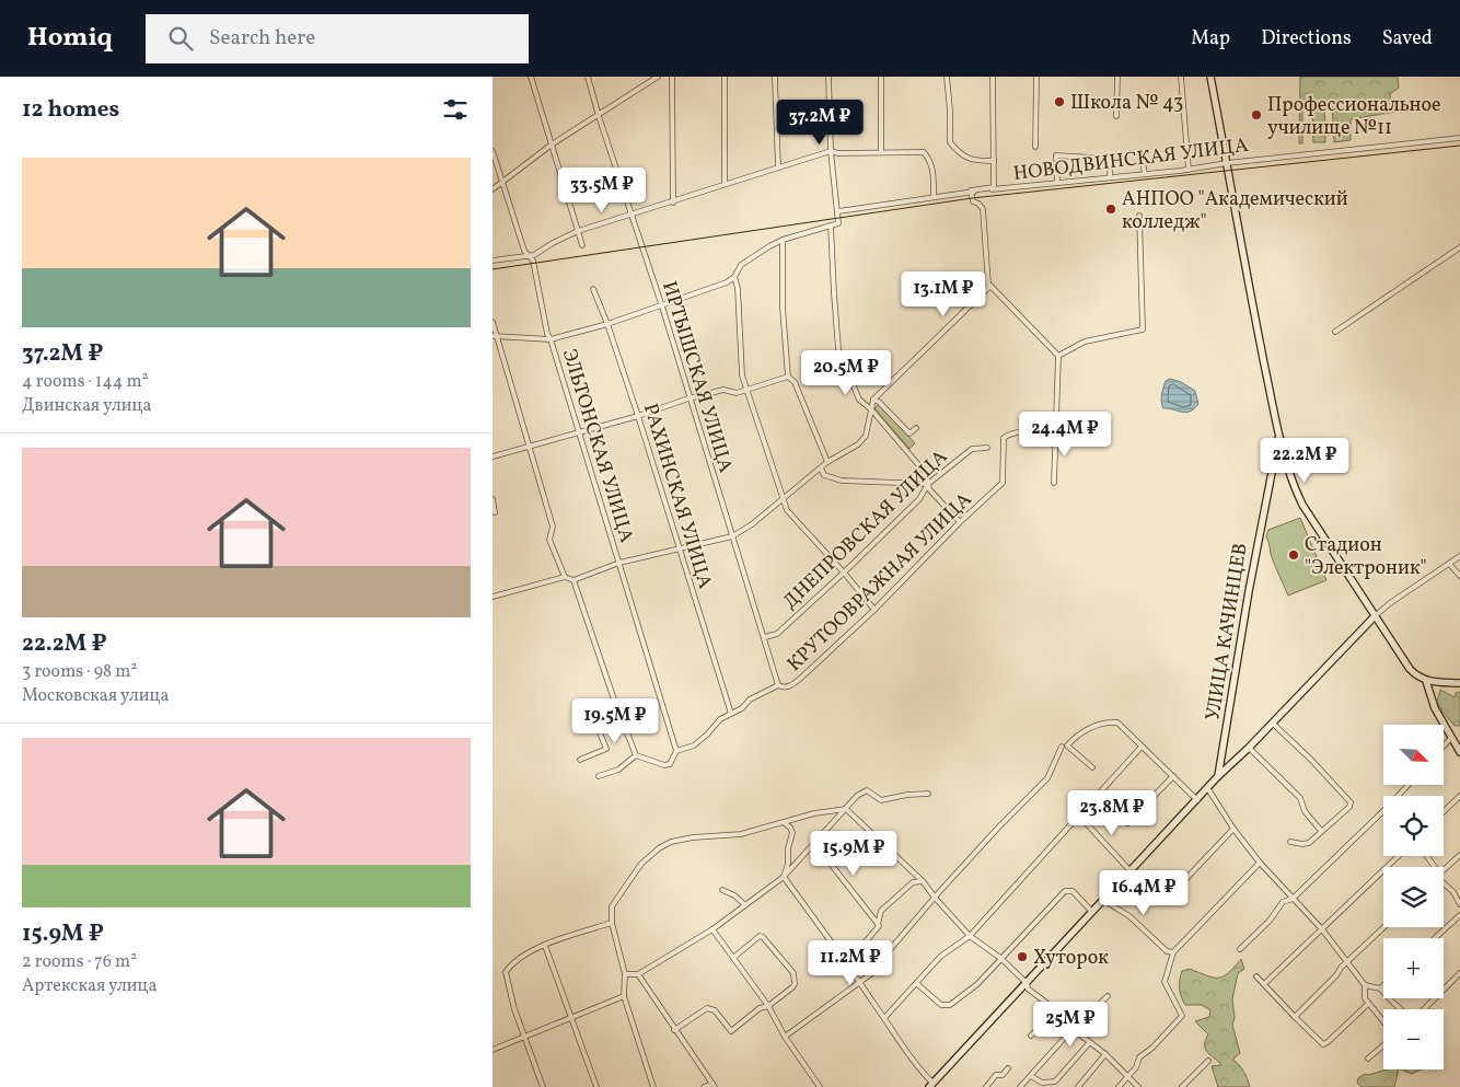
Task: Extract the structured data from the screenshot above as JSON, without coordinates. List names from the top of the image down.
{
  "streets": {
    "main road": ["УЛИЦА КАЧИНЦЕВ"],
    "street": [
      "НОВОДВИНСКАЯ УЛИЦА",
      "ИРТЫШСКАЯ УЛИЦА",
      "ЭЛЬТОНСКАЯ УЛИЦА",
      "РАХИНСКАЯ УЛИЦА",
      "ДНЕПРОВСКАЯ УЛИЦА",
      "КРУТООВРАЖНАЯ УЛИЦА"
    ]
  },
  "crossings": [
    ["НОВОДВИНСКАЯ УЛИЦА", "УЛИЦА КАЧИНЦЕВ"],
    ["ИРТЫШСКАЯ УЛИЦА", "ДНЕПРОВСКАЯ УЛИЦА"],
    ["ИРТЫШСКАЯ УЛИЦА", "КРУТООВРАЖНАЯ УЛИЦА"],
    ["ЭЛЬТОНСКАЯ УЛИЦА", "КРУТООВРАЖНАЯ УЛИЦА"],
    ["РАХИНСКАЯ УЛИЦА", "КРУТООВРАЖНАЯ УЛИЦА"]
  ],
  "places": [
    "Школа № 43",
    "Профессиональное училище №11",
    "АНПОО \"Академический колледж\"",
    "Стадион \"Электроник\"",
    "Хуторок"
  ],
  "north": "bottom right",
  "page": {
    "header": "Homiq",
    "search": "Search here",
    "nav": ["Map", "Directions", "Saved"],
    "heading": "12 homes",
    "price": [
      "37.2M ₽",
      "33.5M ₽",
      "13.1M ₽",
      "20.5M ₽",
      "24.4M ₽",
      "22.2M ₽",
      "19.5M ₽",
      "23.8M ₽",
      "15.9M ₽",
      "16.4M ₽",
      "11.2M ₽",
      "25M ₽"
    ],
    "list": [
      {
        "name": "37.2M ₽",
        "note": "4 rooms · 144 m² · Двинская улица"
      },
      {
        "name": "22.2M ₽",
        "note": "3 rooms · 98 m² · Московская улица"
      },
      {
        "name": "15.9M ₽",
        "note": "2 rooms · 76 m² · Артекская улица"
      }
    ],
    "map_buttons": ["+", "−"]
  }
}
